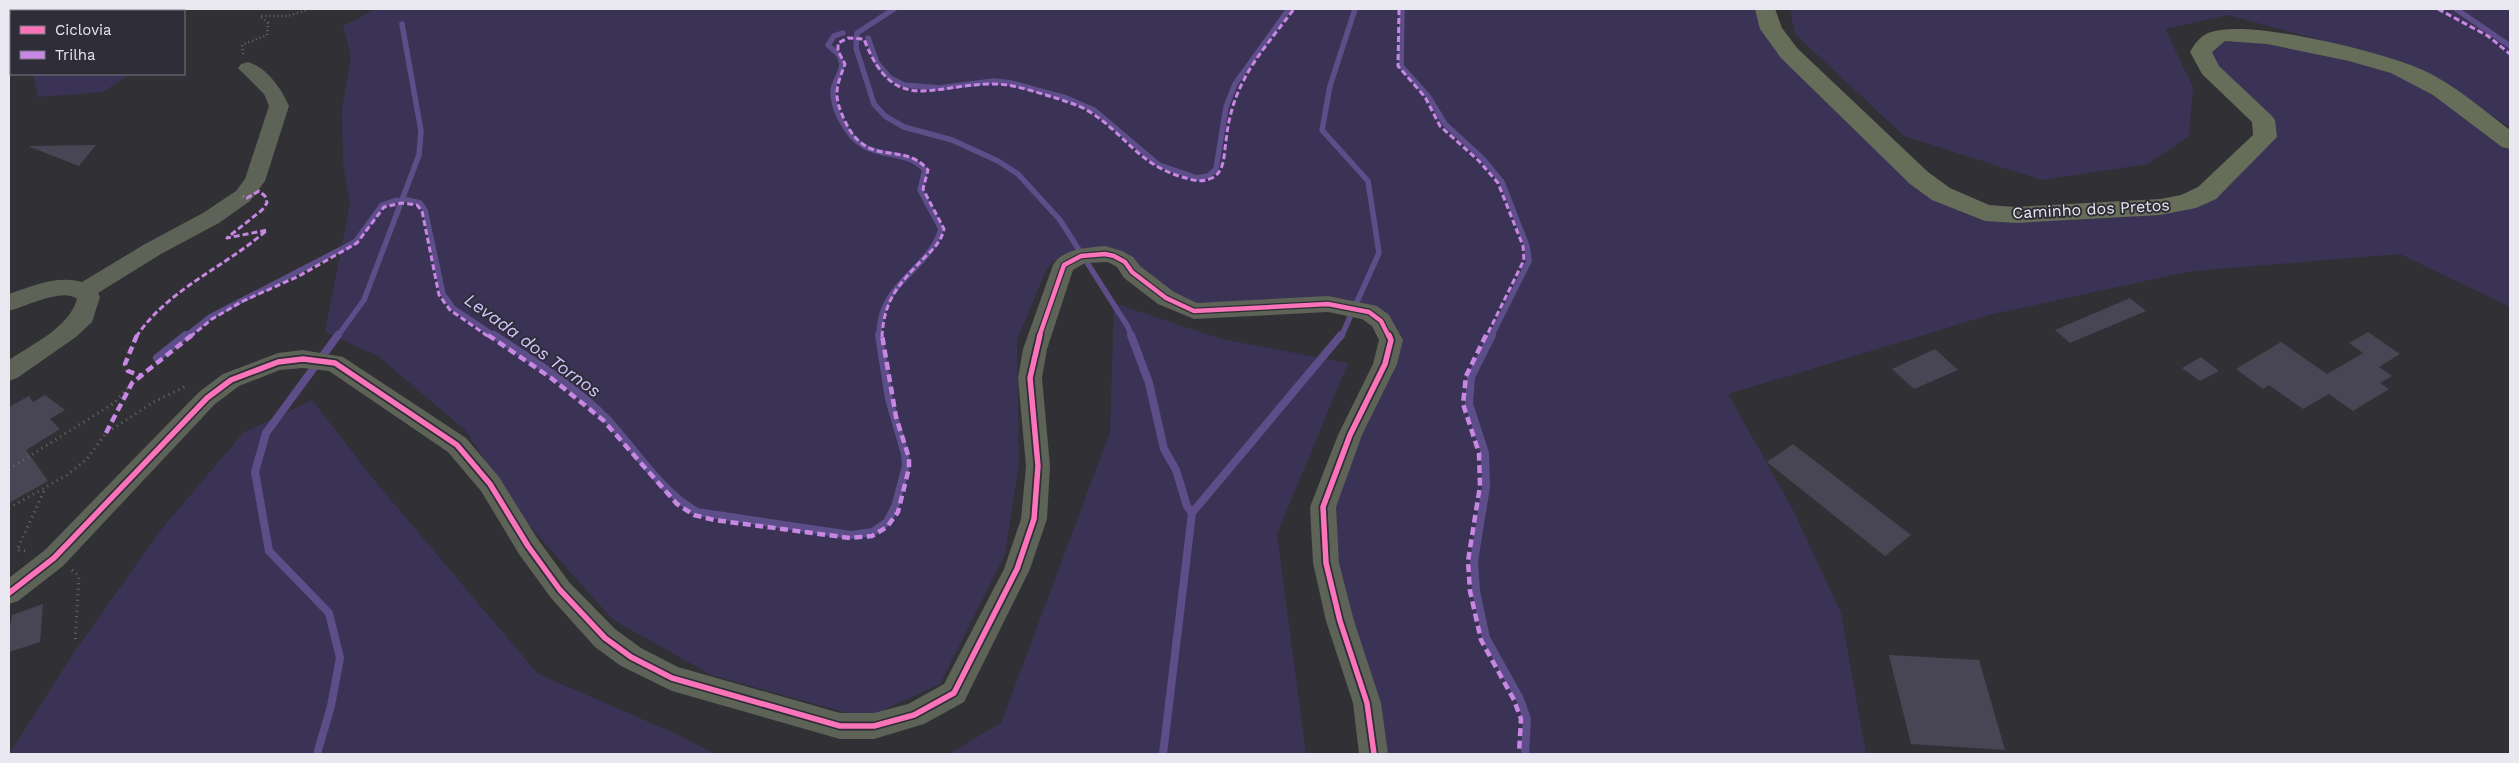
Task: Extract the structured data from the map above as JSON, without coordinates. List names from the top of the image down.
{
  "streets": {
    "main road": ["Caminho dos Pretos"]
  },
  "water": ["Levada dos Tornos"],
  "legend": ["Ciclovia", "Trilha"]
}
